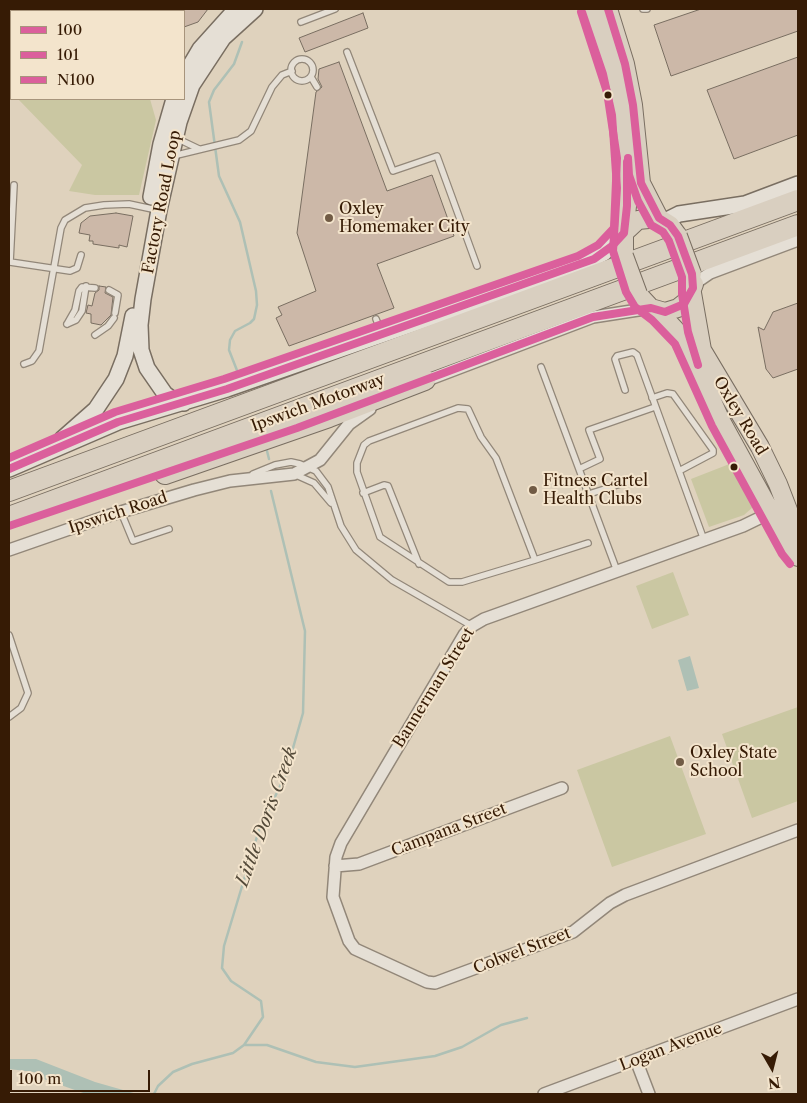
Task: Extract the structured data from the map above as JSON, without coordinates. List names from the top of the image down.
{
  "streets": {
    "highway": ["Ipswich Motorway"],
    "main road": ["Factory Road Loop", "Oxley Road"],
    "street": [
      "Ipswich Road",
      "Bannerman Street",
      "Campana Street",
      "Colwel Street",
      "Logan Avenue"
    ]
  },
  "crossings": [
    ["Ipswich Motorway", "Oxley Road"],
    ["Oxley Road", "Ipswich Road"],
    ["Oxley Road", "Bannerman Street"],
    ["Bannerman Street", "Campana Street"],
    ["Bannerman Street", "Colwel Street"]
  ],
  "water": ["Little Doris Creek"],
  "places": ["Oxley Homemaker City", "Fitness Cartel Health Clubs", "Oxley State School"],
  "lines": ["transit line 100", "transit line 101", "transit line N100"],
  "legend": ["100", "101", "N100"],
  "scale_bar": "100 m",
  "north": "bottom"
}
